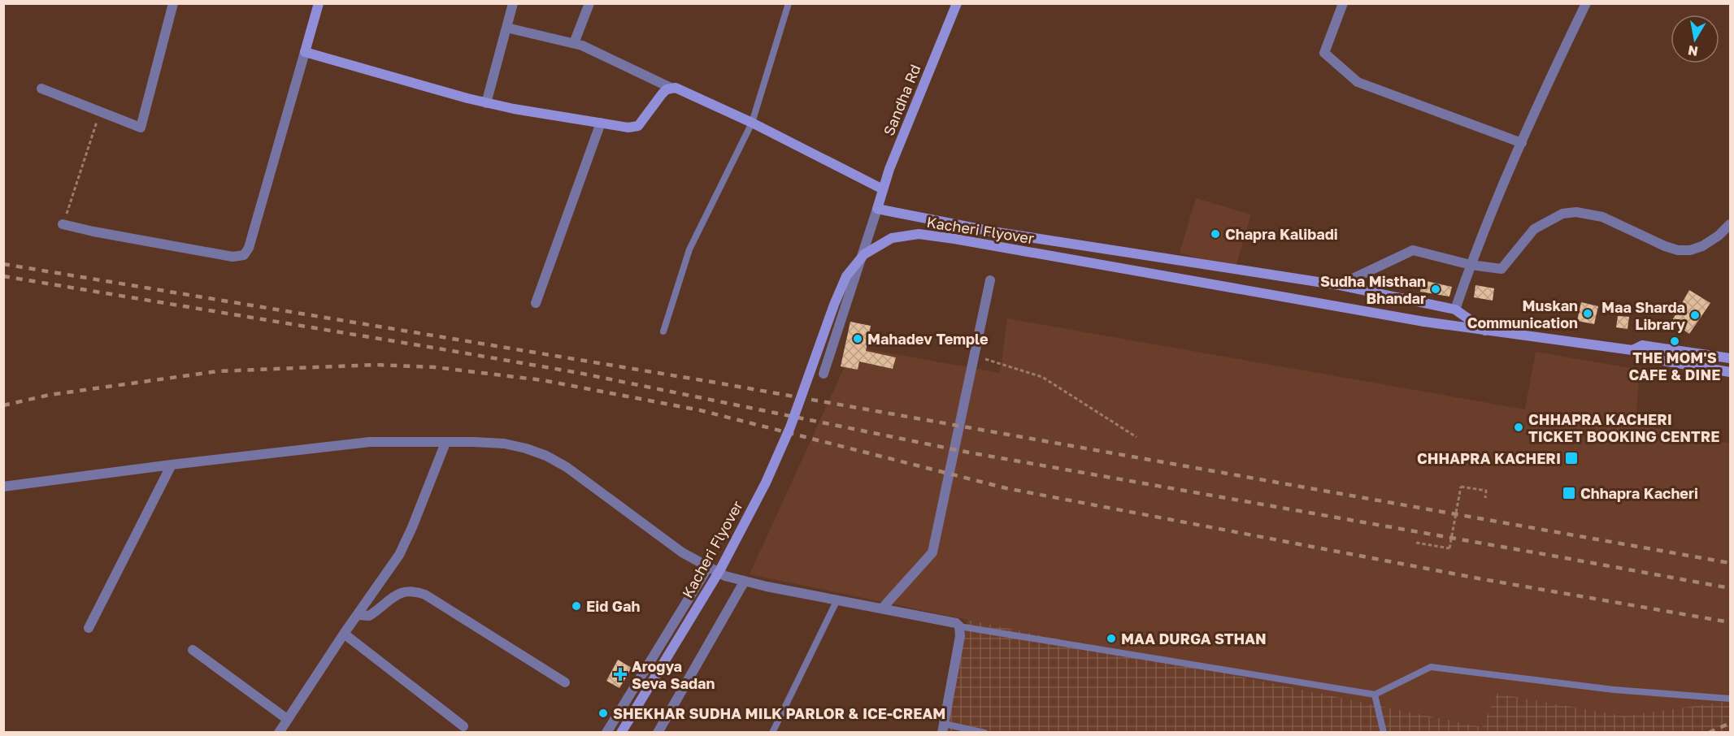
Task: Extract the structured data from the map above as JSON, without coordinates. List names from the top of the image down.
{
  "streets": {
    "street": ["Sandha Rd", "Kacheri Flyover"]
  },
  "places": {
    "other": [
      "Chapra Kalibadi",
      "Sudha Misthan Bhandar",
      "Muskan Communication",
      "Maa Sharda Library",
      "Mahadev Temple",
      "THE MOM'S CAFE & DINE",
      "CHHAPRA KACHERI TICKET BOOKING CENTRE",
      "Eid Gah",
      "MAA DURGA STHAN",
      "SHEKHAR SUDHA MILK PARLOR & ICE-CREAM"
    ],
    "transit": ["CHHAPRA KACHERI", "Chhapra Kacheri"],
    "health": ["Arogya Seva Sadan"]
  },
  "north": "bottom"
}
